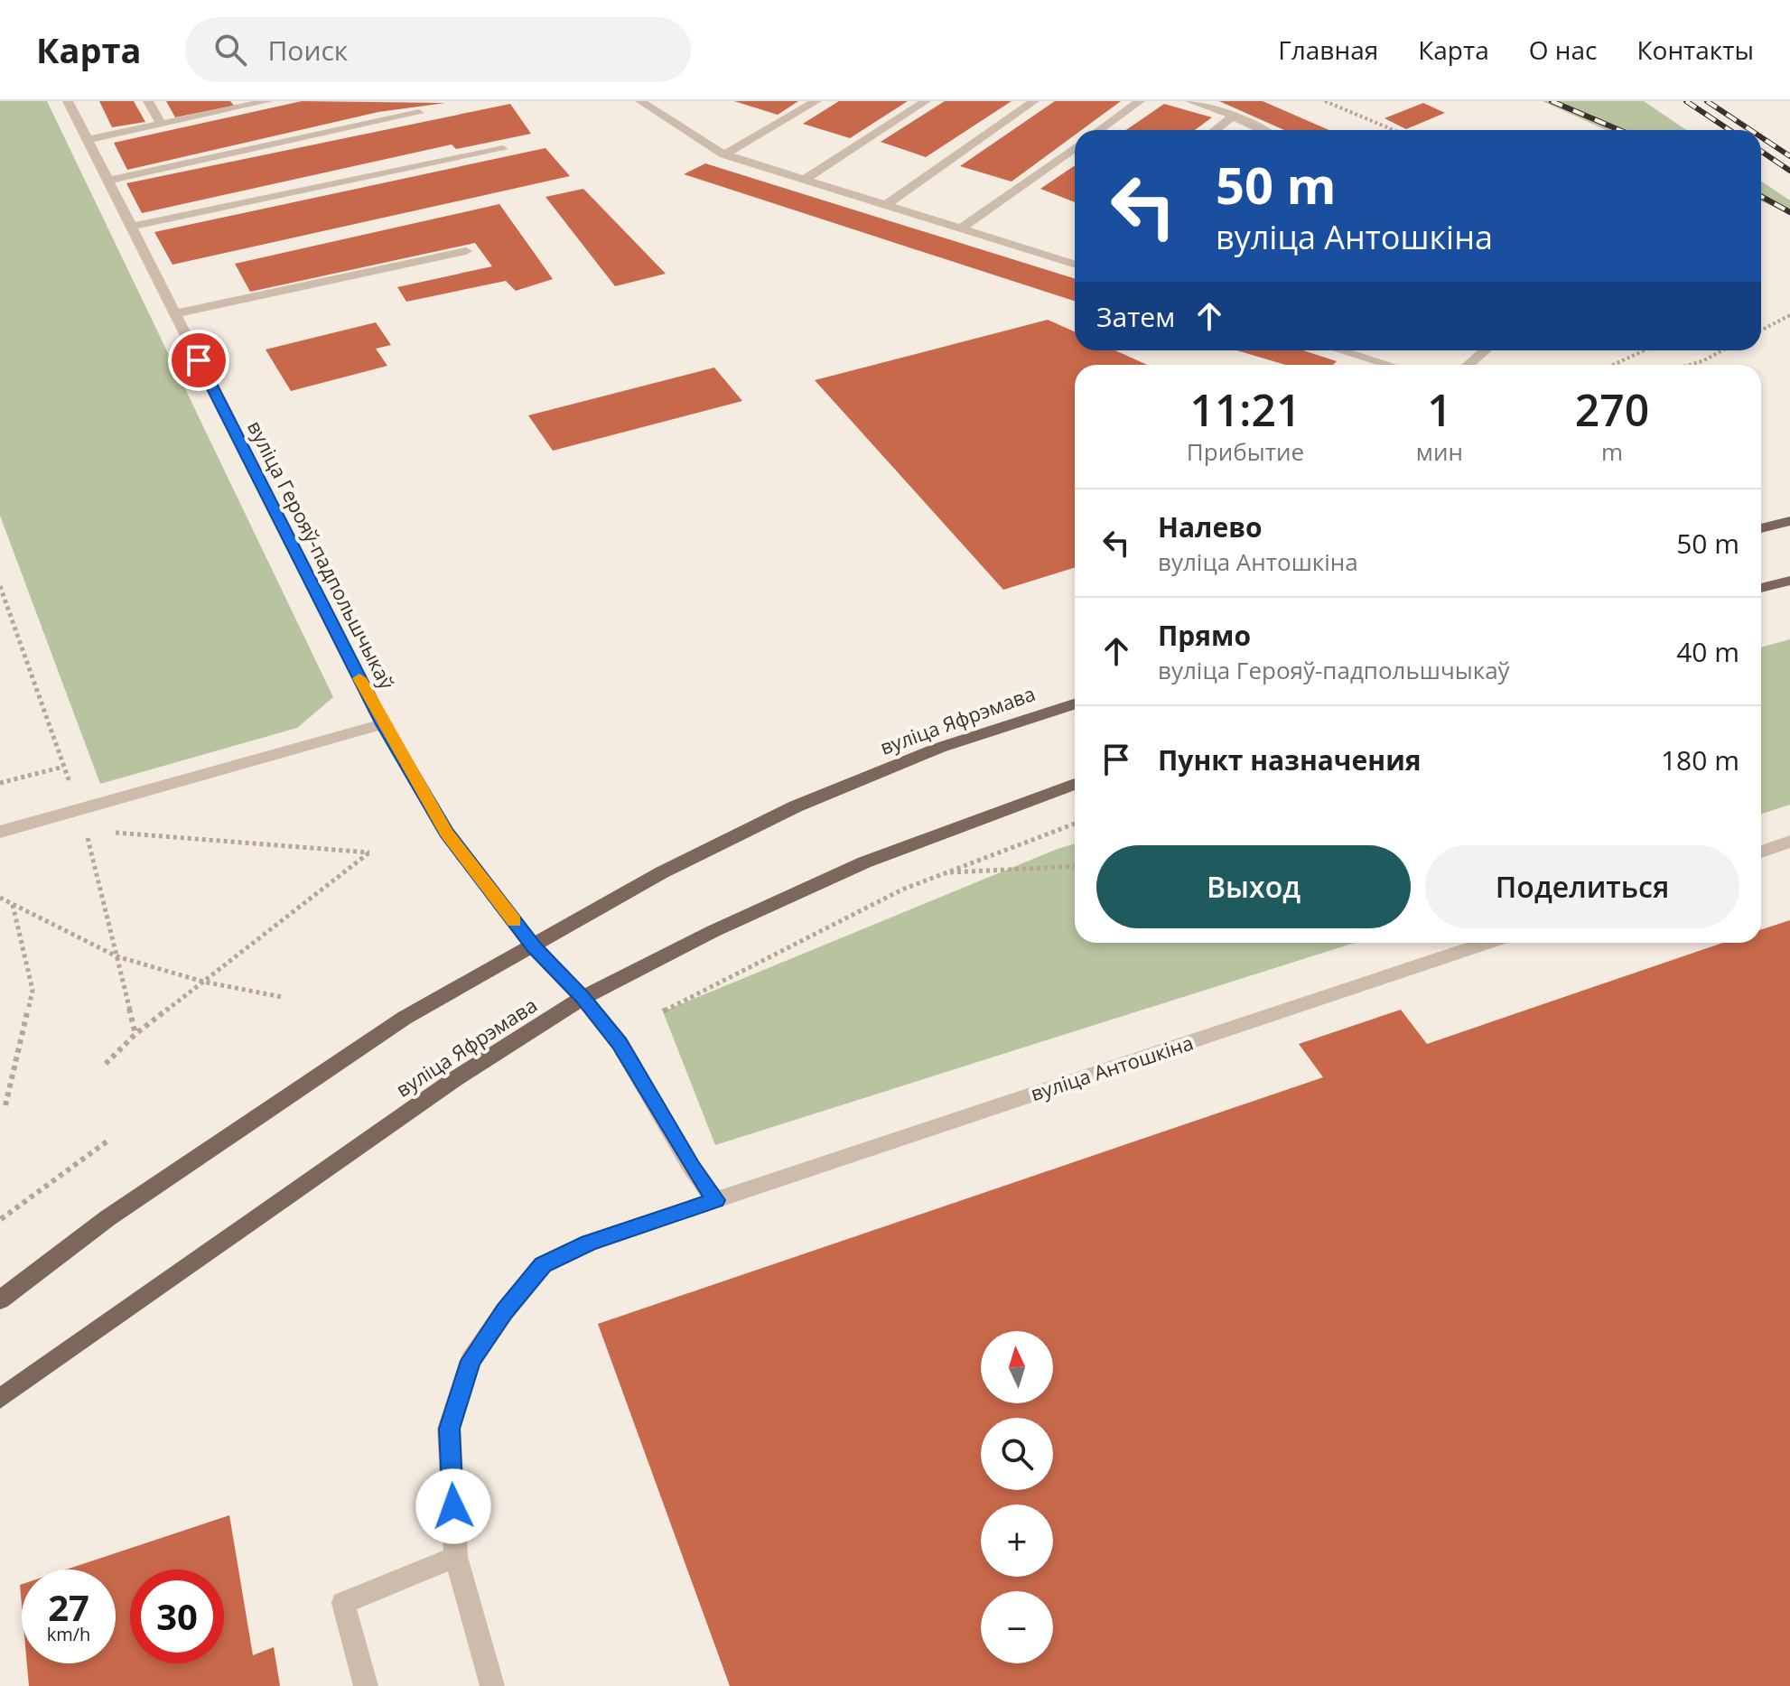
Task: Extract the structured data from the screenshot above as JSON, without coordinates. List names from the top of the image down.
{
  "streets": {
    "main road": ["вуліца Яфрэмава"],
    "street": ["вуліца Герояў-падпольшчыкаў", "вуліца Антошкіна"]
  },
  "crossings": [
    ["вуліца Герояў-падпольшчыкаў", "вуліца Яфрэмава"]
  ],
  "north": "top",
  "page": {
    "header": "Карта",
    "search": "Поиск",
    "nav": [
      "Главная",
      "Карта",
      "О нас",
      "Контакты"
    ],
    "turn": ["50 m", "вуліца Антошкіна"],
    "then": "Затем",
    "eta": [
      "11:21",
      "Прибытие",
      "1",
      "мин",
      "270",
      "m"
    ],
    "list": [
      {
        "name": "Налево",
        "note": "вуліца Антошкіна",
        "value": "50 m"
      },
      {
        "name": "Прямо",
        "note": "вуліца Герояў-падпольшчыкаў",
        "value": "40 m"
      },
      {
        "name": "Пункт назначения",
        "value": "180 m"
      }
    ],
    "buttons": ["Выход", "Поделиться"],
    "map_buttons": ["+", "−"],
    "speed": "27 km/h",
    "limit": "30"
  }
}
